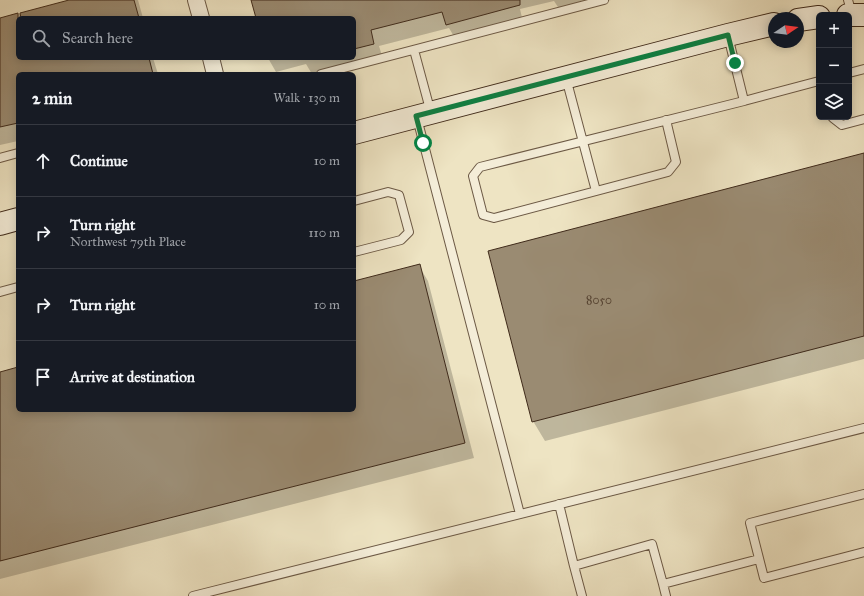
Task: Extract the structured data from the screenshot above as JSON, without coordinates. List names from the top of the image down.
{
  "house_numbers": ["8050"],
  "north": "right",
  "page": {
    "map_buttons": ["+", "−"],
    "search": "Search here",
    "heading": ["2 min", "Walk · 130 m"],
    "list": [
      ["Continue", "10 m"],
      ["Turn right", "Northwest 79th Place", "110 m"],
      ["Turn right", "10 m"],
      "Arrive at destination"
    ]
  }
}
